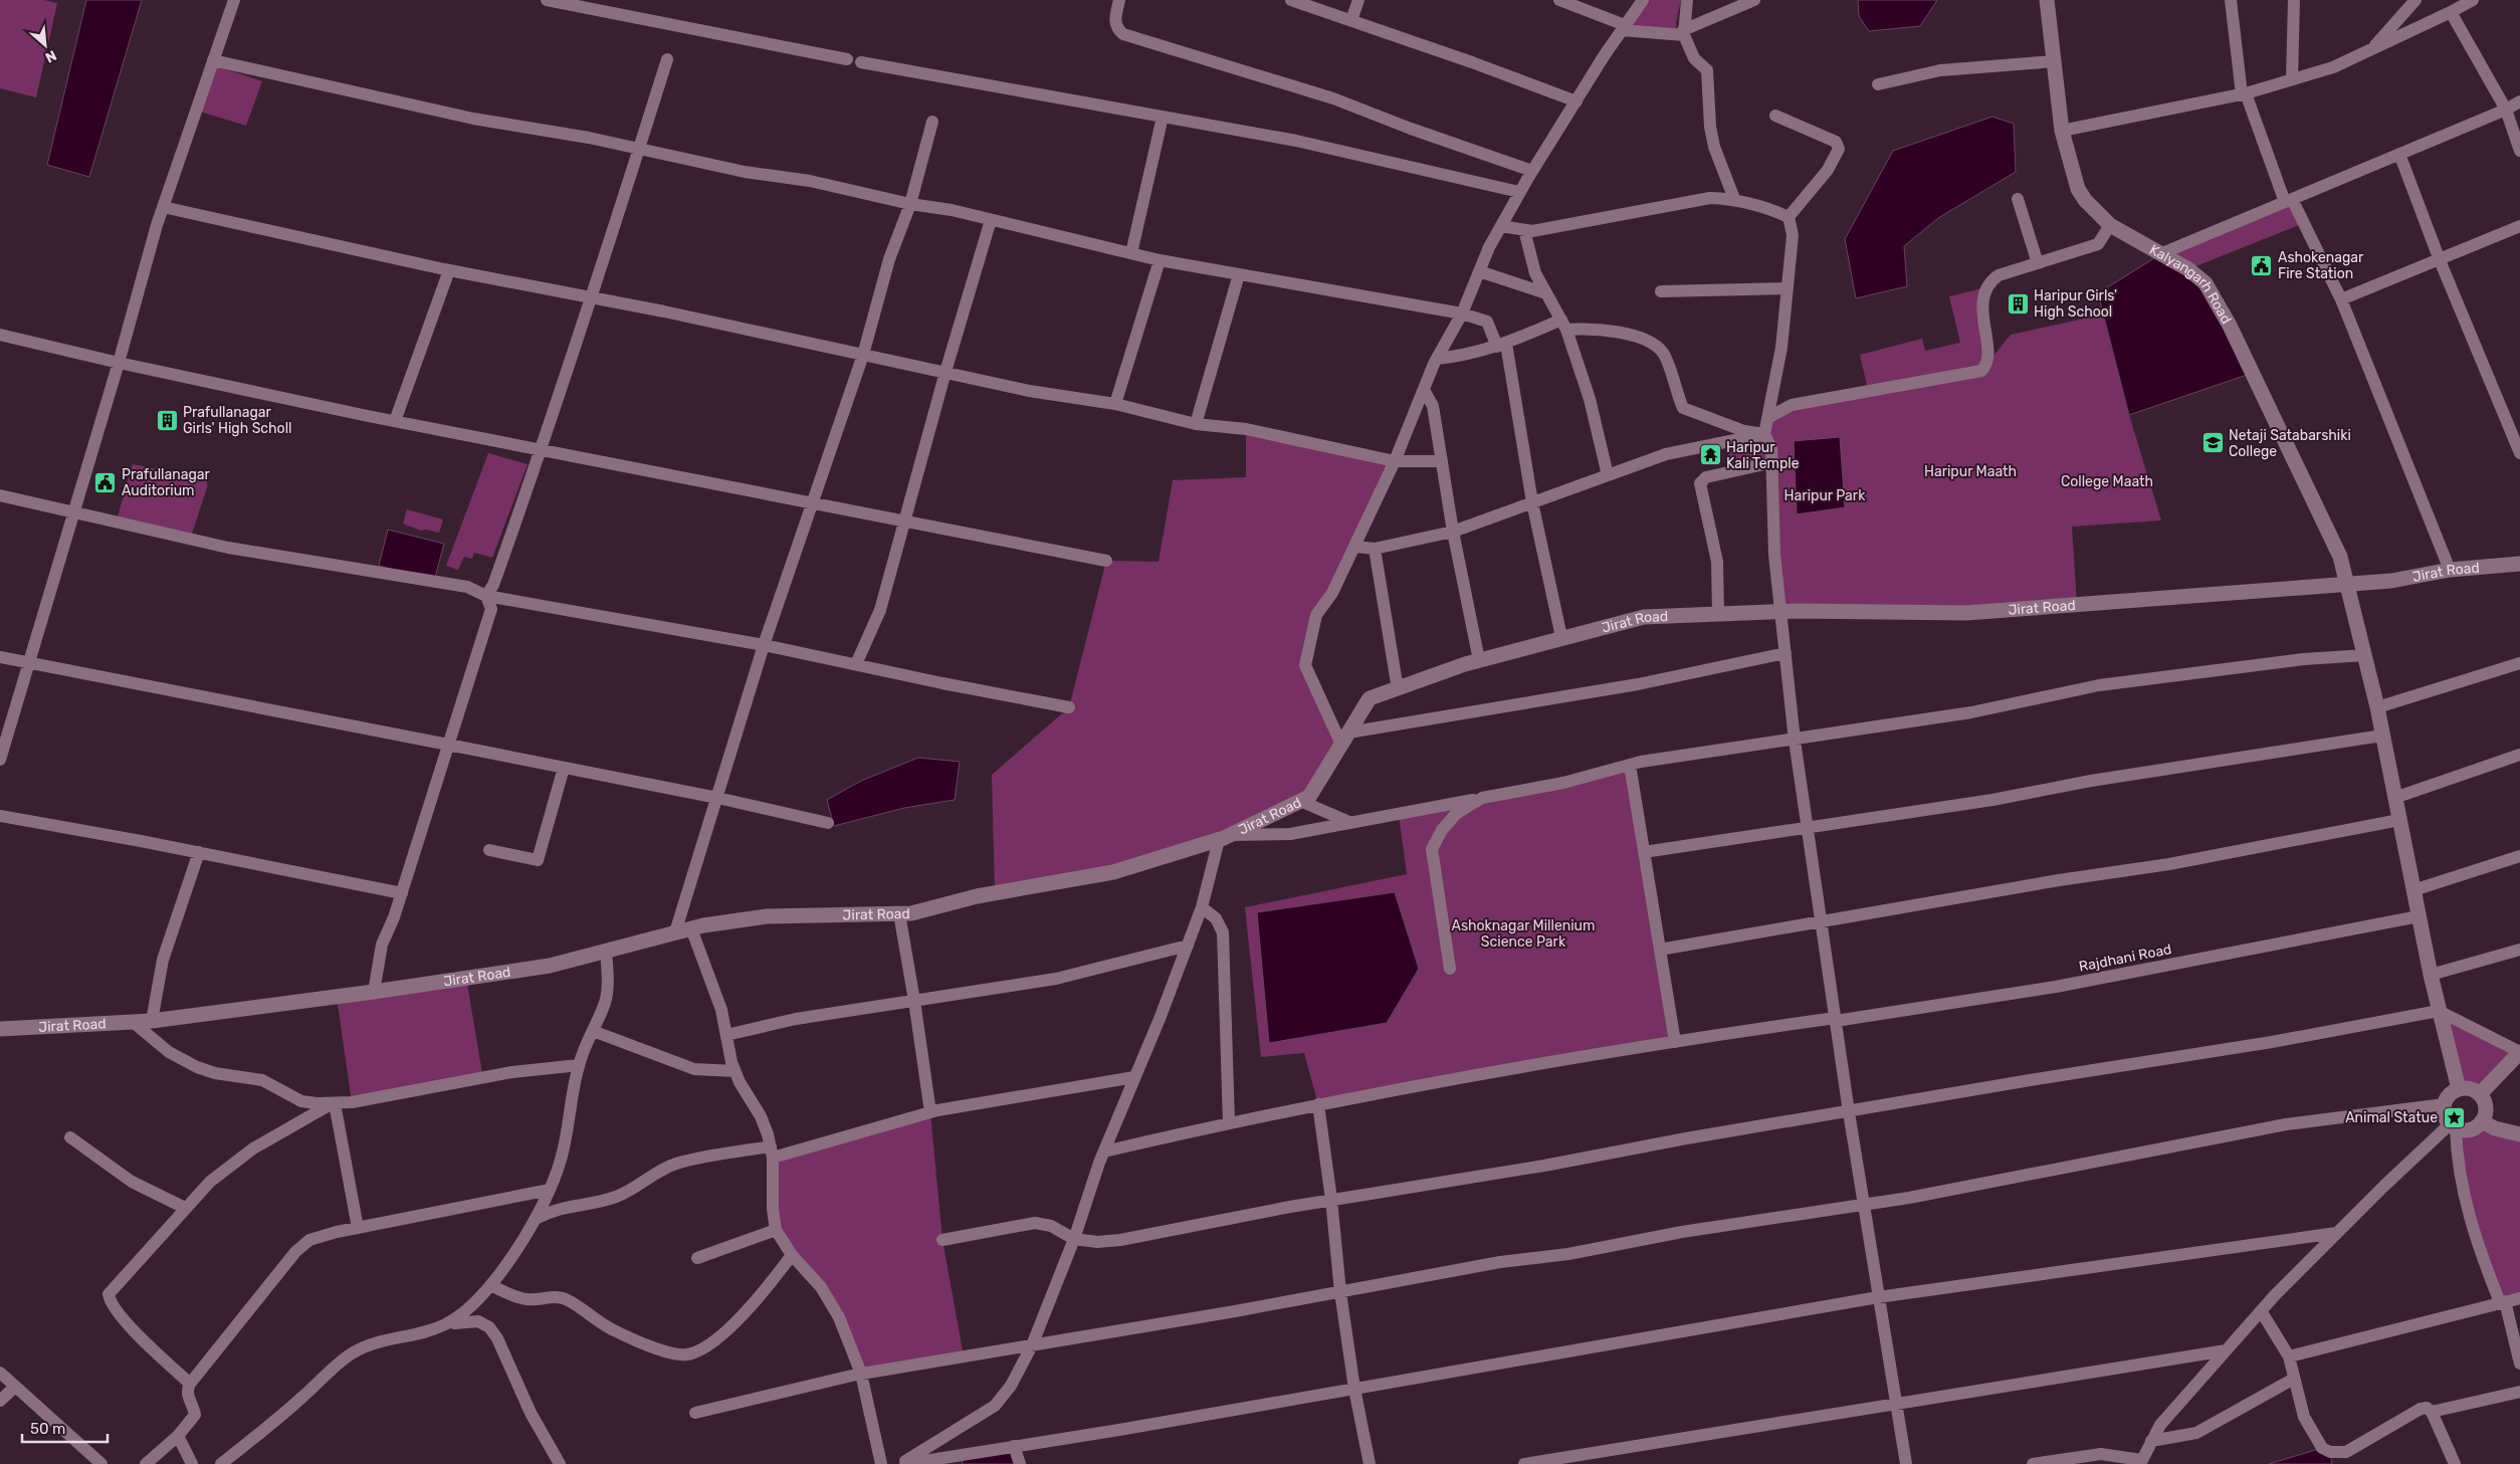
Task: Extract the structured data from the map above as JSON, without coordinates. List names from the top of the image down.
{
  "streets": {
    "main road": ["Kalyangarh Road", "Jirat Road"],
    "street": ["Rajdhani Road"]
  },
  "crossings": [
    ["Kalyangarh Road", "Jirat Road"],
    ["Kalyangarh Road", "Rajdhani Road"]
  ],
  "parks": [
    "Haripur Maath",
    "College Maath",
    "Haripur Park",
    "Ashoknagar Millenium Science Park"
  ],
  "places": {
    "public building": ["Ashokenagar Fire Station", "Prafullanagar Auditorium"],
    "building": ["Haripur Girls' High School", "Prafullanagar Girls' High Scholl"],
    "school or university": ["Netaji Satabarshiki College"],
    "temple": ["Haripur Kali Temple"],
    "place": ["Animal Statue"]
  },
  "scale_bar": "50 m",
  "north": "bottom right"
}
